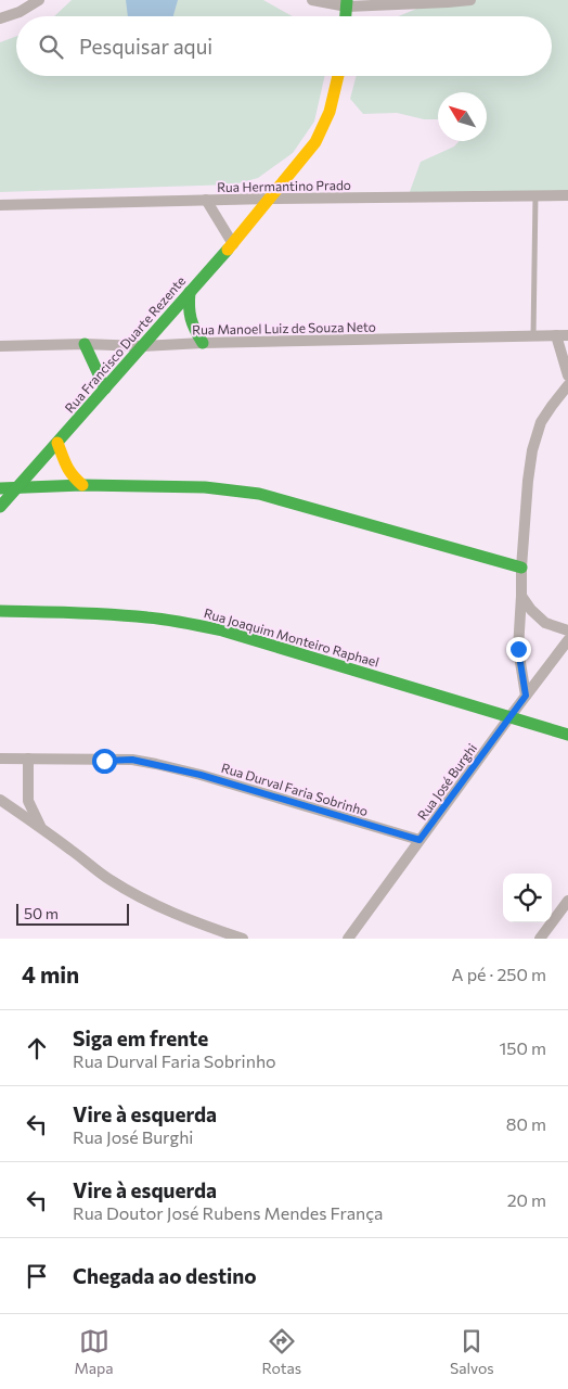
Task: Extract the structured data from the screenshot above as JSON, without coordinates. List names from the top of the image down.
{
  "streets": {
    "street": [
      "Rua Hermantino Prado",
      "Rua Manoel Luiz de Souza Neto",
      "Rua Francisco Duarte Rezente",
      "Rua Joaquim Monteiro Raphael",
      "Rua José Burghi",
      "Rua Durval Faria Sobrinho"
    ]
  },
  "crossings": [
    ["Rua Hermantino Prado", "Rua Francisco Duarte Rezente"],
    ["Rua Manoel Luiz de Souza Neto", "Rua Francisco Duarte Rezente"],
    ["Rua Joaquim Monteiro Raphael", "Rua José Burghi"],
    ["Rua José Burghi", "Rua Durval Faria Sobrinho"]
  ],
  "scale_bar": "50 m",
  "north": "top left",
  "page": {
    "search": "Pesquisar aqui",
    "scale": "50 m",
    "heading": ["4 min", "A pé · 250 m"],
    "list": [
      ["Siga em frente", "Rua Durval Faria Sobrinho", "150 m"],
      ["Vire à esquerda", "Rua José Burghi", "80 m"],
      ["Vire à esquerda", "Rua Doutor José Rubens Mendes França", "20 m"],
      "Chegada ao destino"
    ],
    "nav": ["Mapa", "Rotas", "Salvos"]
  }
}
